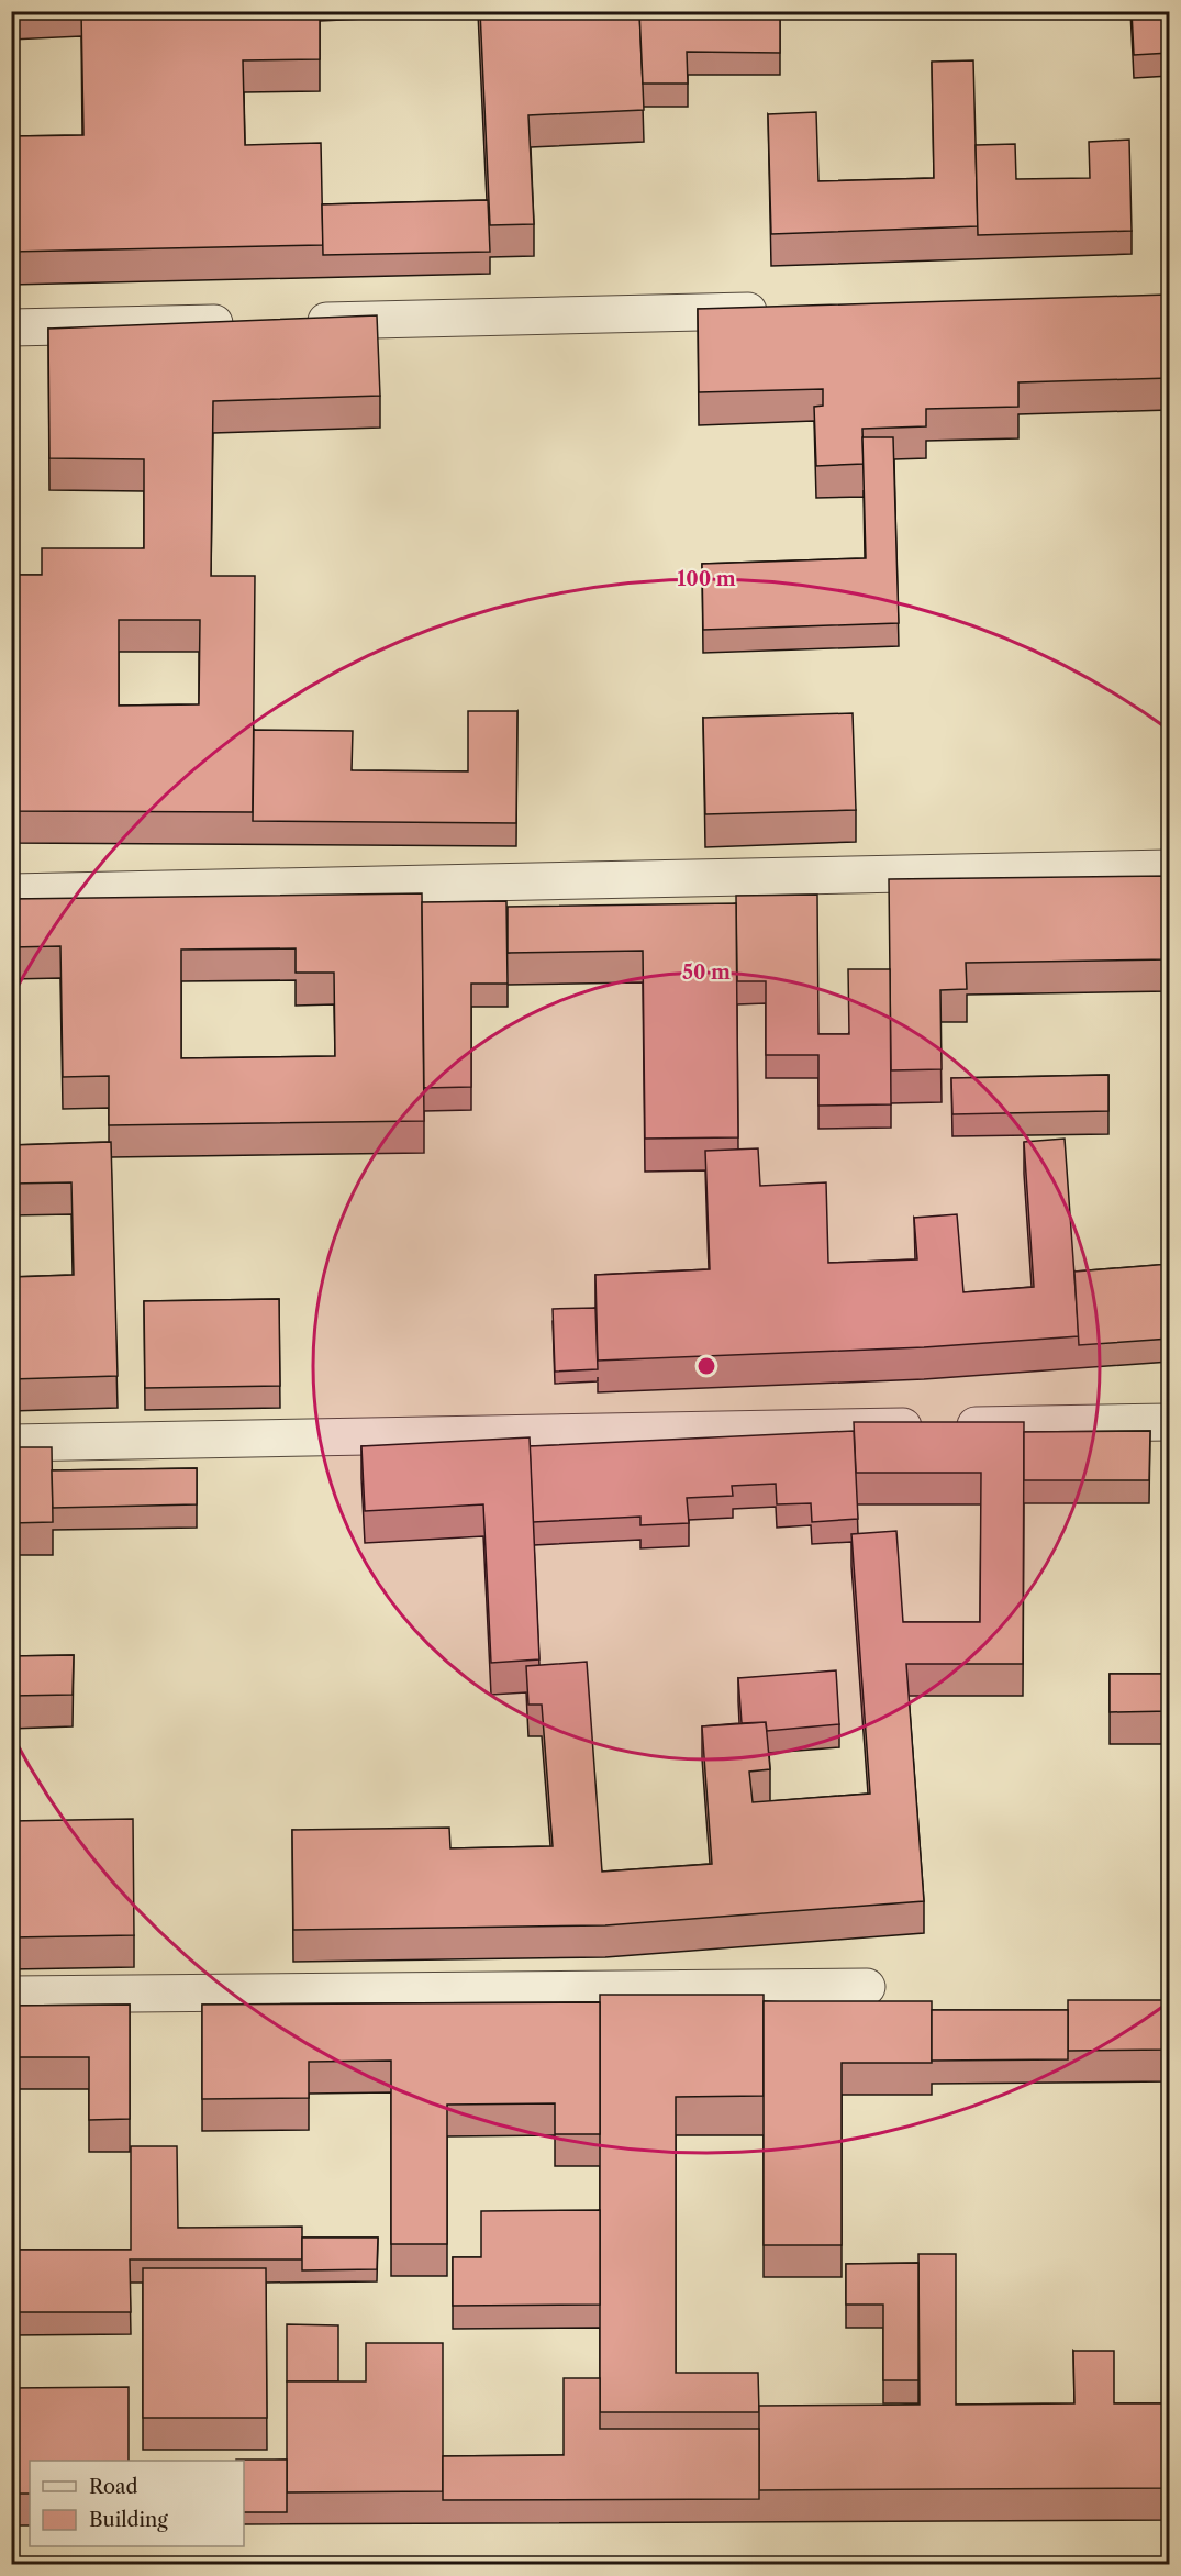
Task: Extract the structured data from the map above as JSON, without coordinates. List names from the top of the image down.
{
  "legend": ["Road", "Building"],
  "rings": ["100 m", "50 m"]
}
